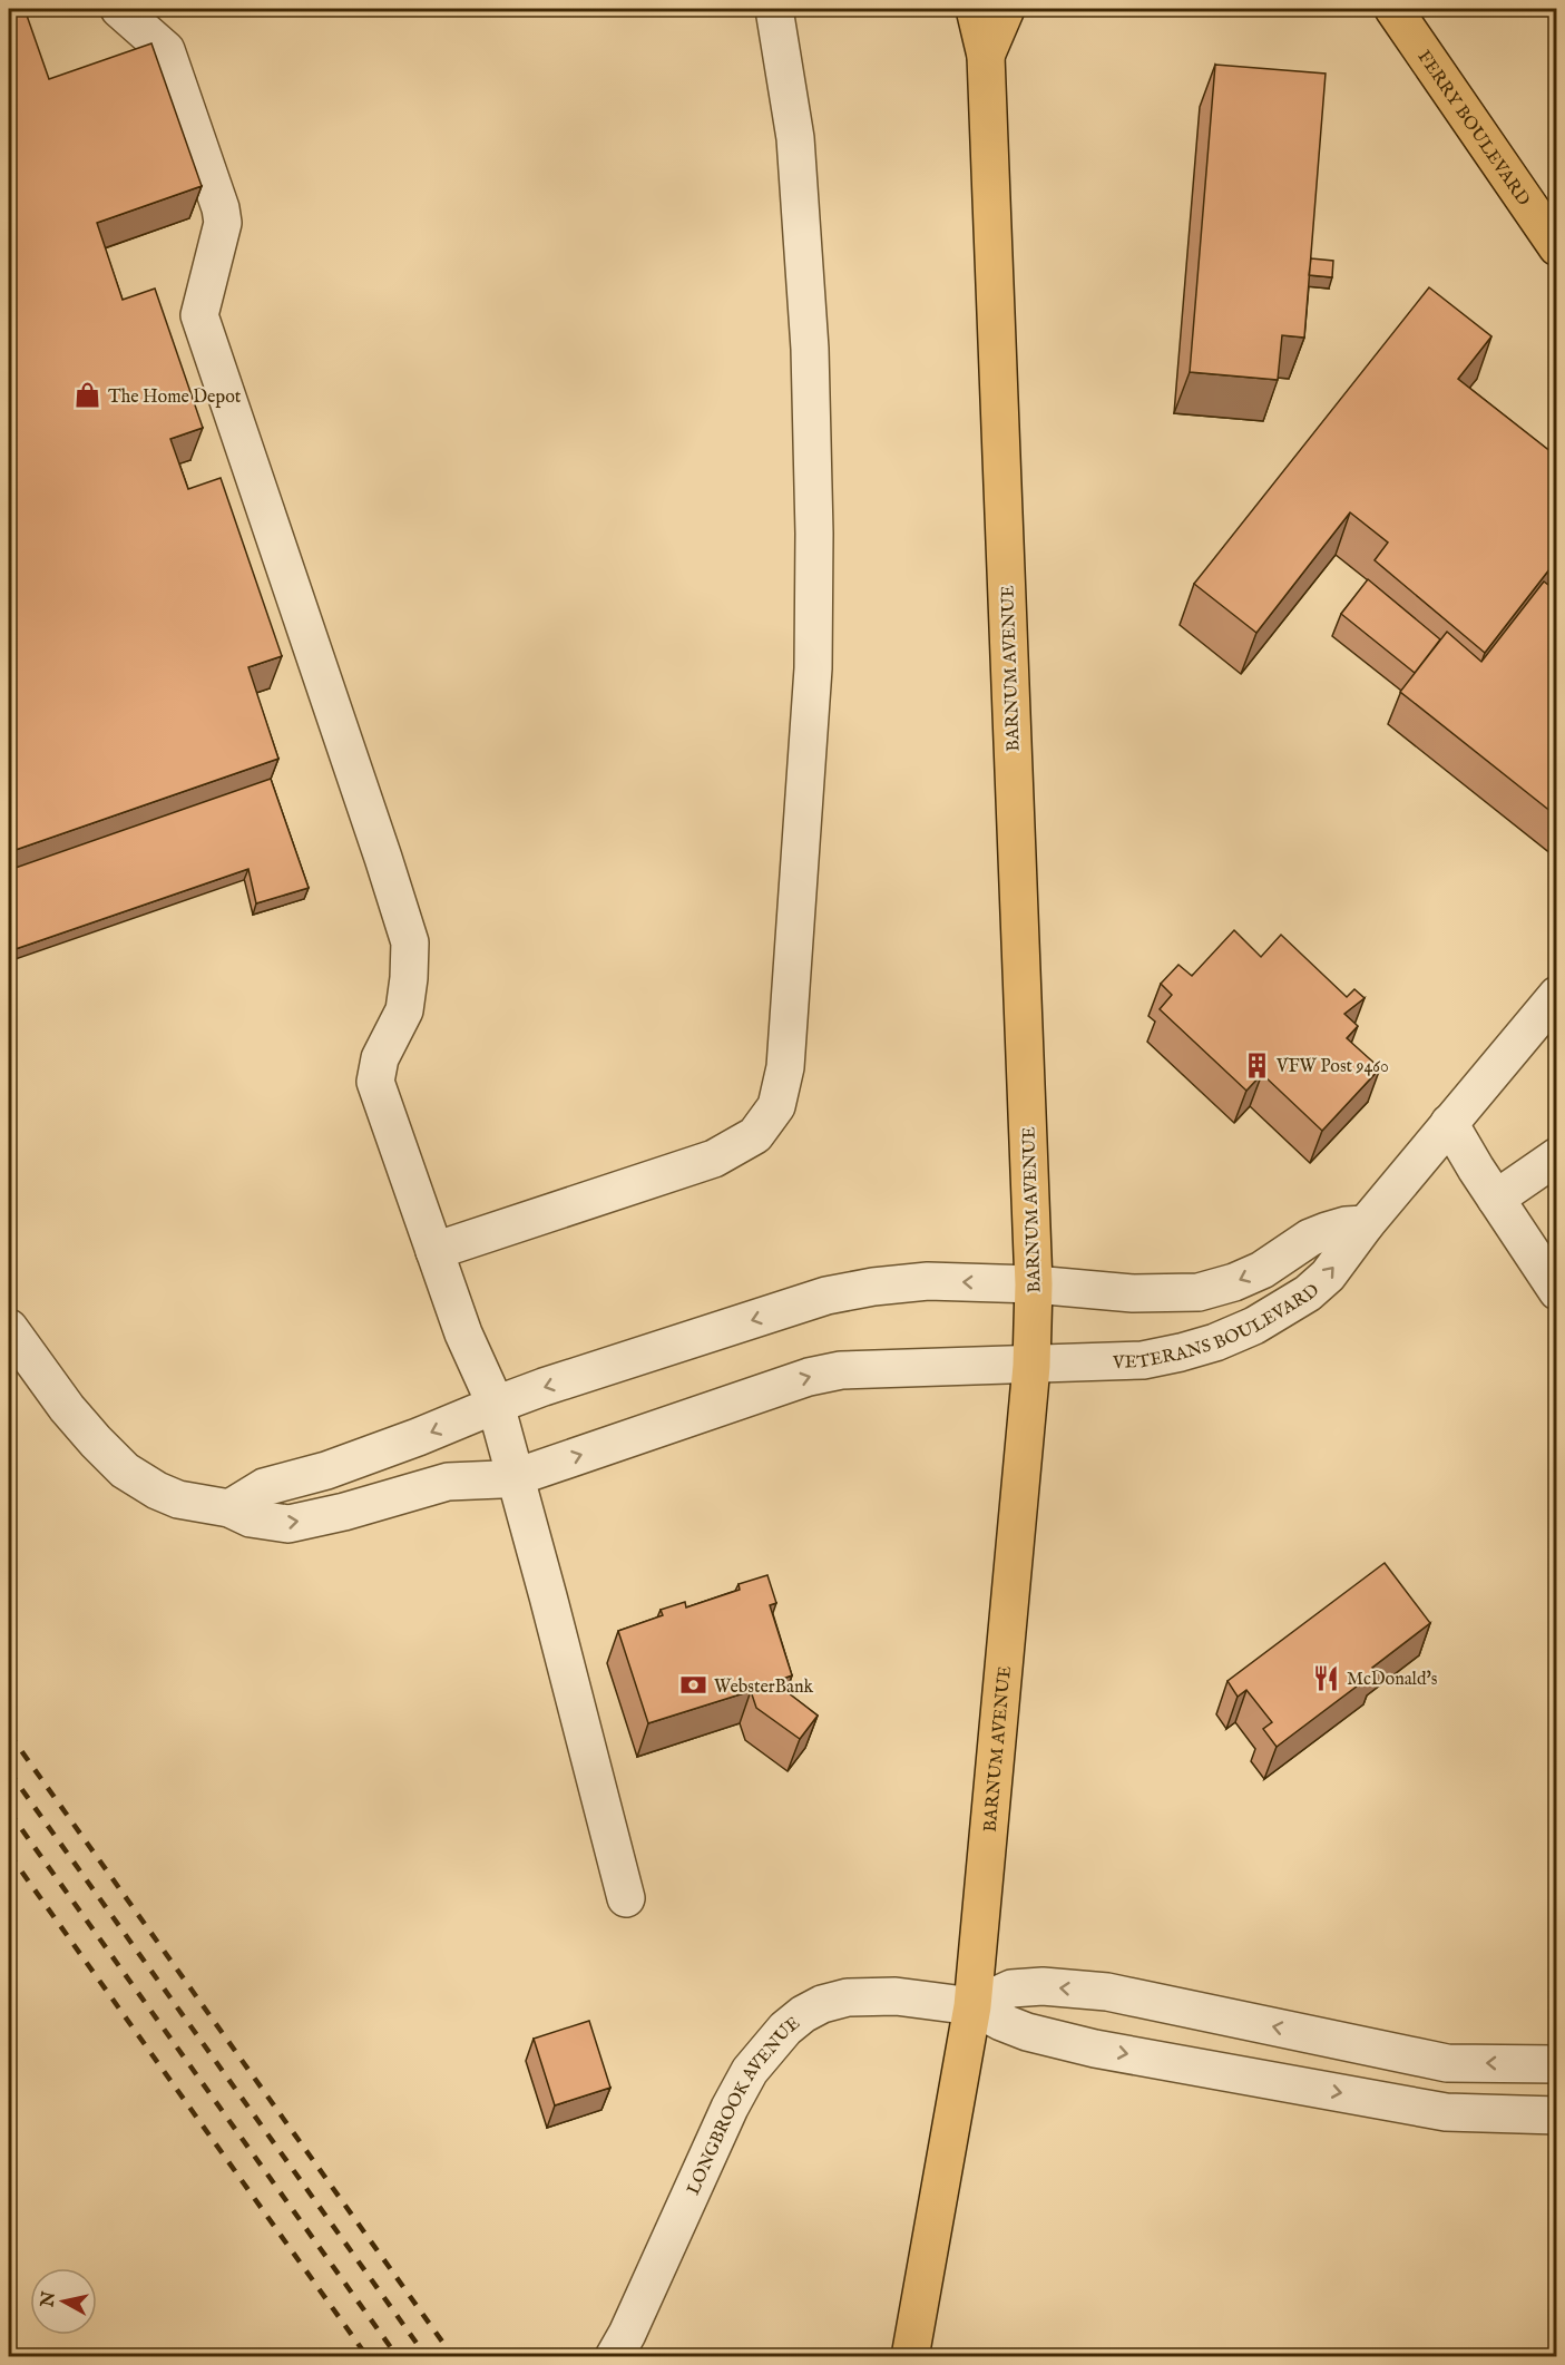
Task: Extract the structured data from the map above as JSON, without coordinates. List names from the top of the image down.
{
  "streets": {
    "main road": ["FERRY BOULEVARD", "BARNUM AVENUE"],
    "street": ["VETERANS BOULEVARD", "LONGBROOK AVENUE"]
  },
  "crossings": [
    ["BARNUM AVENUE", "VETERANS BOULEVARD"],
    ["BARNUM AVENUE", "LONGBROOK AVENUE"]
  ],
  "places": {
    "shop": ["The Home Depot"],
    "building": ["VFW Post 9460"],
    "restaurant": ["McDonald's"],
    "bank": ["WebsterBank"]
  },
  "north": "left"
}
